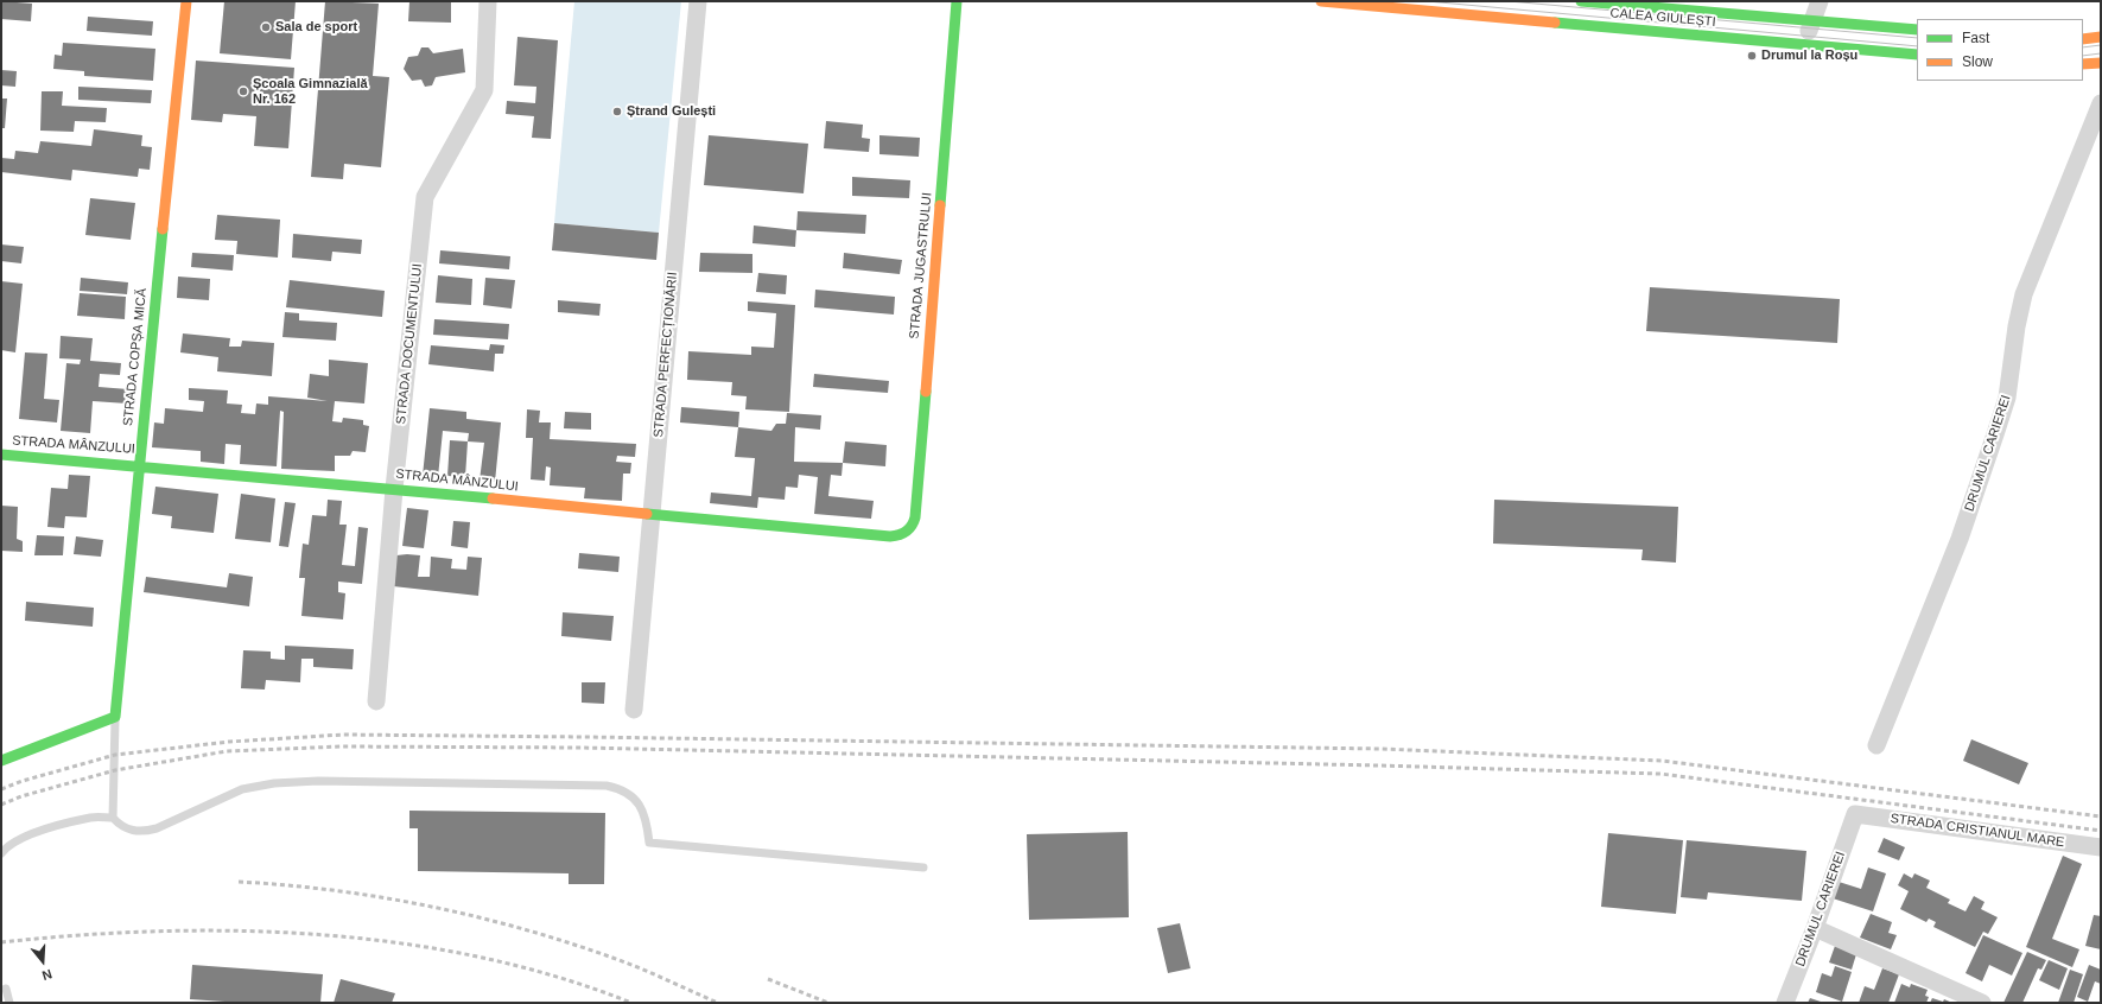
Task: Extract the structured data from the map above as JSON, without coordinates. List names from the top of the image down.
{
  "streets": {
    "street": [
      "CALEA GIULEȘTI",
      "STRADA JUGASTRULUI",
      "STRADA DOCUMENTULUI",
      "STRADA PERFECȚIONĂRII",
      "STRADA COPȘA MICĂ",
      "STRADA MÂNZULUI",
      "DRUMUL CARIEREI",
      "STRADA CRISTIANUL MARE"
    ]
  },
  "crossings": [
    ["STRADA JUGASTRULUI", "STRADA MÂNZULUI"],
    ["STRADA DOCUMENTULUI", "STRADA MÂNZULUI"],
    ["STRADA PERFECȚIONĂRII", "STRADA MÂNZULUI"],
    ["STRADA COPȘA MICĂ", "STRADA MÂNZULUI"],
    ["DRUMUL CARIEREI", "STRADA CRISTIANUL MARE"]
  ],
  "places": [
    "Sala de sport",
    "Drumul la Roșu",
    "Școala Gimnazială Nr. 162",
    "Ștrand Gulești"
  ],
  "legend": ["Fast", "Slow"],
  "north": "bottom"
}
